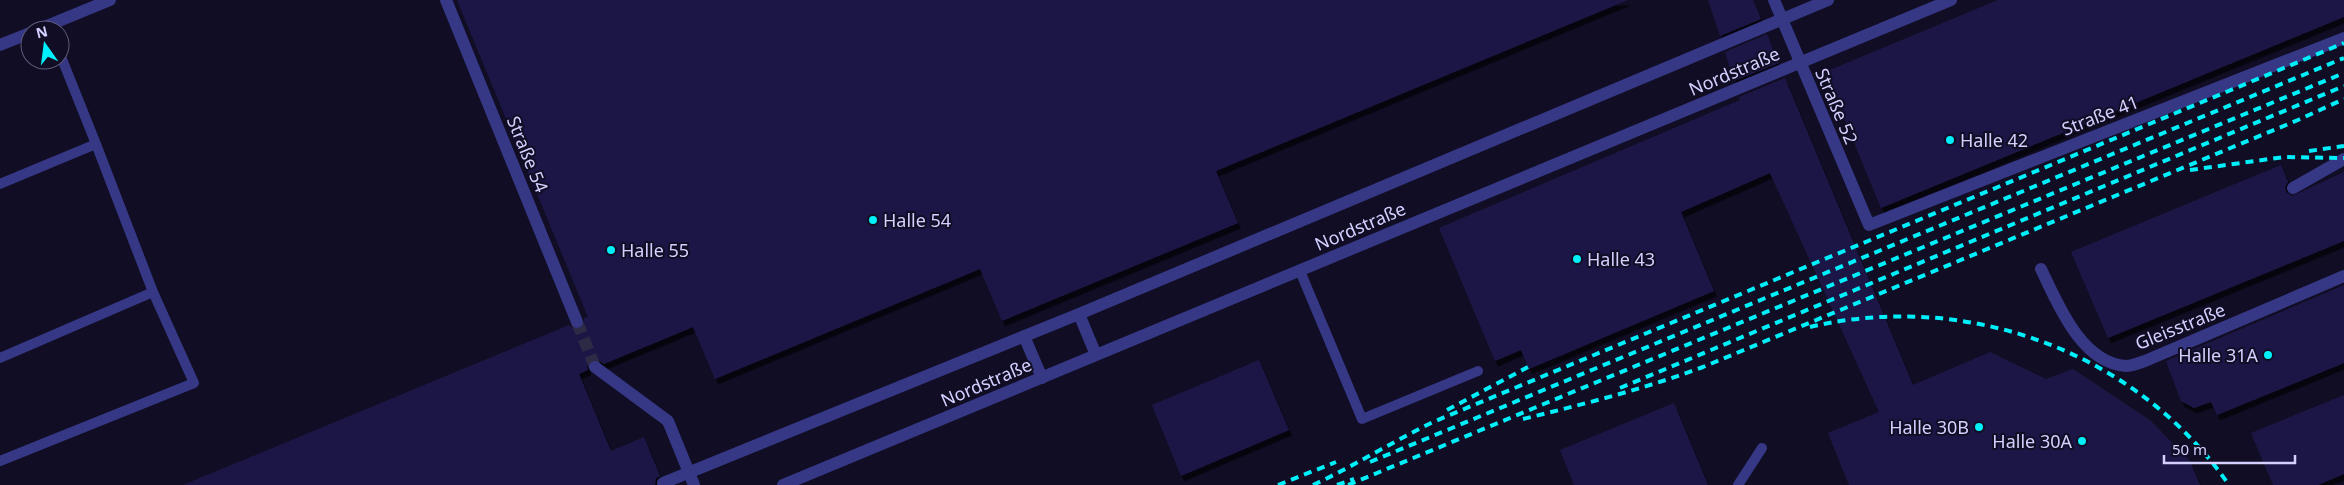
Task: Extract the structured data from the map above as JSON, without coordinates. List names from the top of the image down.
{
  "streets": {
    "street": [
      "Nordstraße",
      "Straße 52",
      "Straße 41",
      "Straße 54",
      "Gleisstraße"
    ]
  },
  "crossings": [
    ["Nordstraße", "Straße 52"],
    ["Straße 52", "Straße 41"]
  ],
  "places": [
    "Halle 42",
    "Halle 54",
    "Halle 55",
    "Halle 43",
    "Halle 31A",
    "Halle 30B",
    "Halle 30A"
  ],
  "scale_bar": "50 m",
  "north": "top"
}
